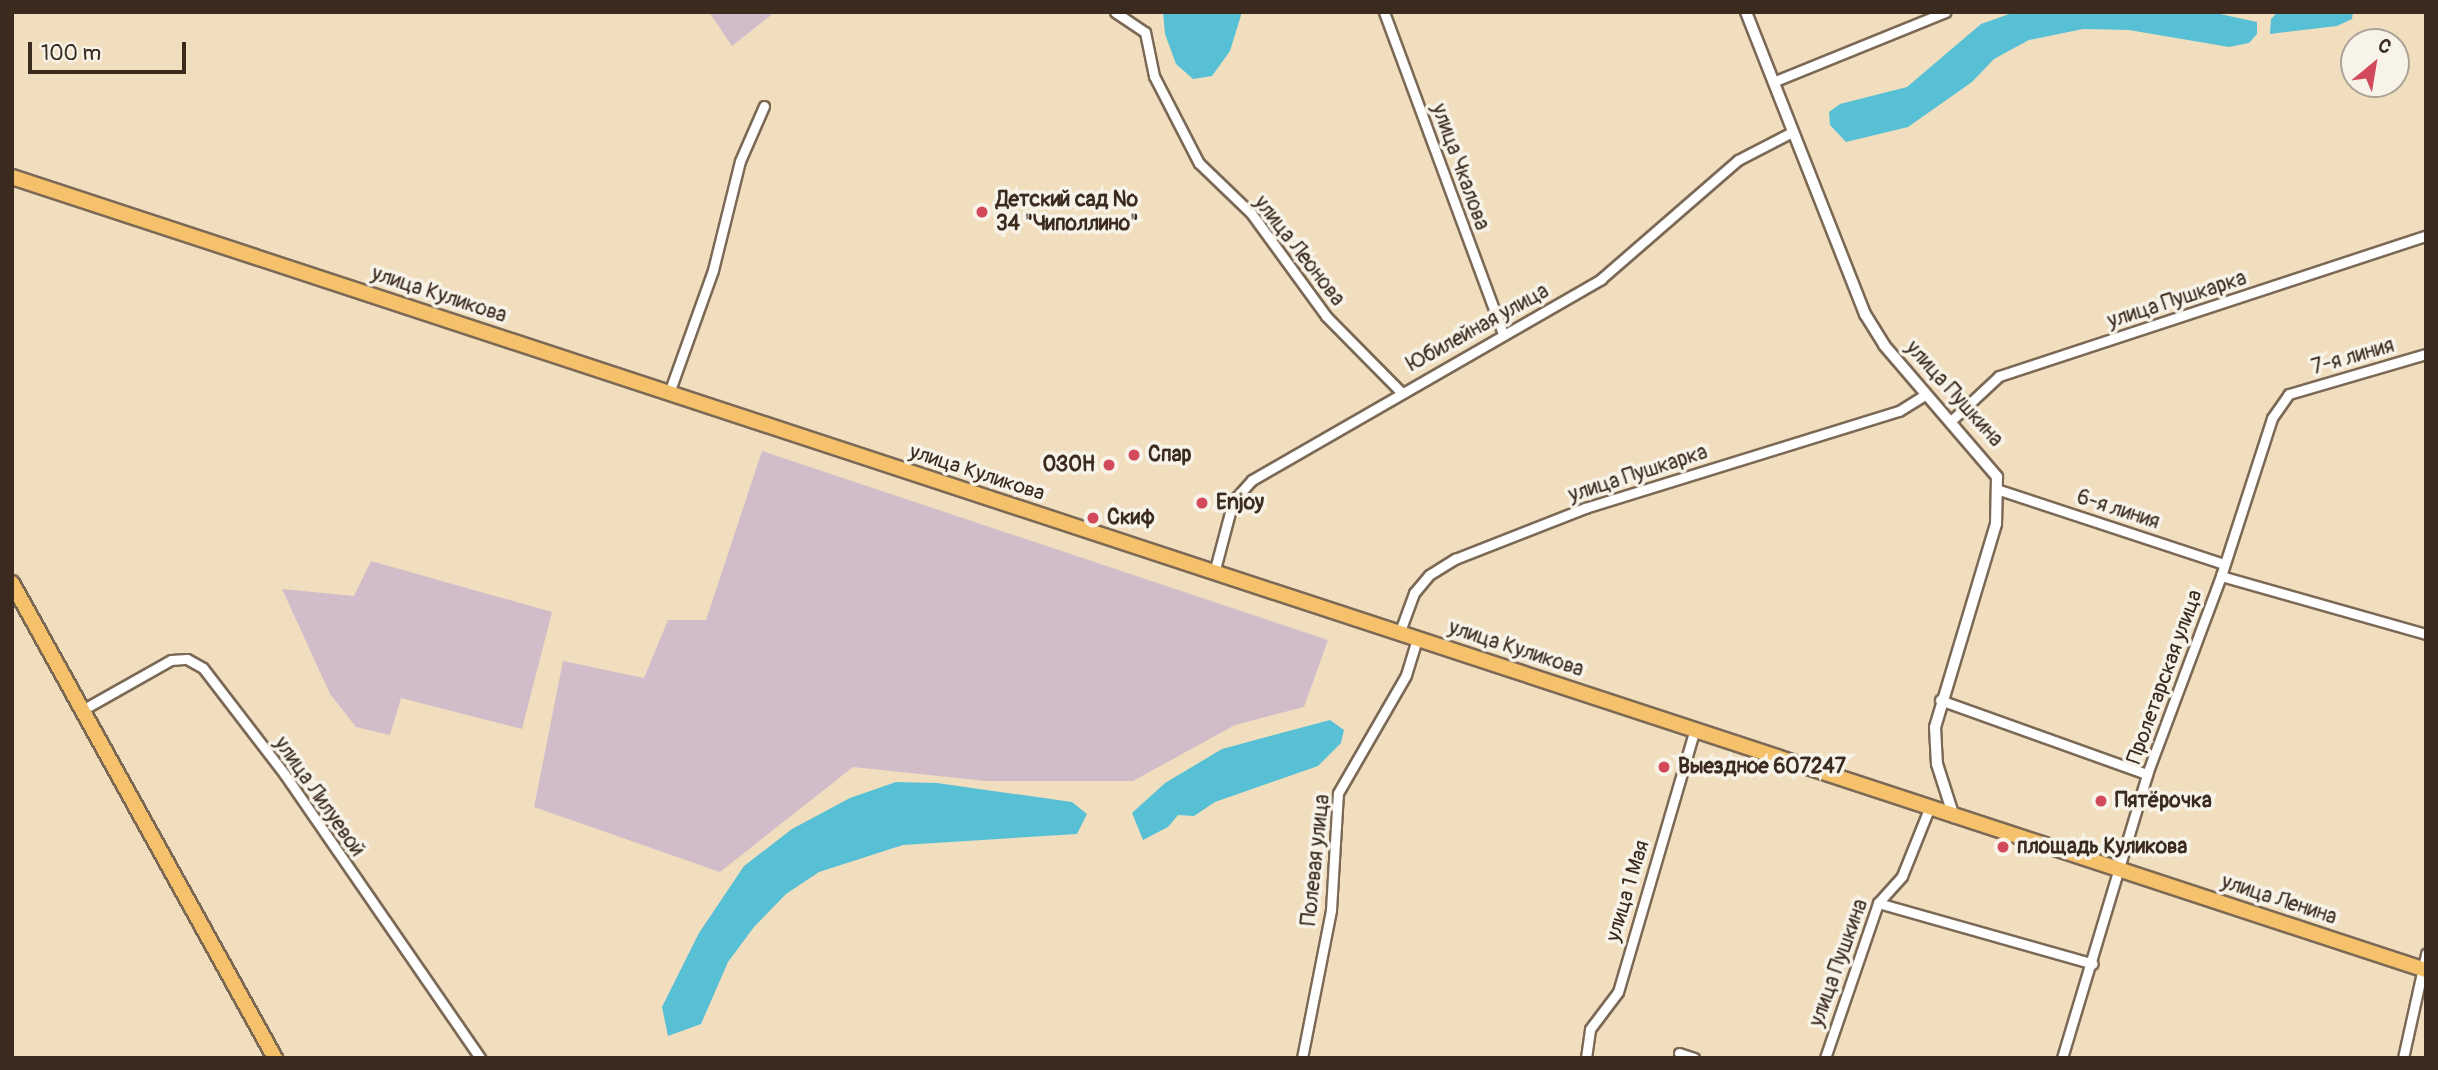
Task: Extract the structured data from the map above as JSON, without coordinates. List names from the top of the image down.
{
  "streets": {
    "main road": ["улица Куликова", "улица Ленина"],
    "street": [
      "улица Чкалова",
      "улица Леонова",
      "улица Пушкарка",
      "Юбилейная улица",
      "7-я линия",
      "улица Пушкина",
      "6-я линия",
      "Пролетарская улица",
      "улица Лилуевой",
      "Полевая улица",
      "улица 1 Мая"
    ]
  },
  "crossings": [
    ["улица Чкалова", "Юбилейная улица"],
    ["улица Леонова", "Юбилейная улица"],
    ["улица Куликова", "улица Пушкарка"],
    ["улица Куликова", "Юбилейная улица"],
    ["улица Куликова", "улица Пушкина"],
    ["улица Куликова", "Полевая улица"],
    ["улица Куликова", "улица 1 Мая"],
    ["улица Пушкарка", "улица Пушкина"],
    ["Юбилейная улица", "улица Пушкина"],
    ["7-я линия", "Пролетарская улица"],
    ["улица Пушкина", "6-я линия"],
    ["6-я линия", "Пролетарская улица"],
    ["Пролетарская улица", "улица Ленина"]
  ],
  "places": [
    "Детский сад № 34 \"Чиполлино\"",
    "Спар",
    "ОЗОН",
    "Enjoy",
    "Скиф",
    "Выездное 607247",
    "Пятёрочка",
    "площадь Куликова"
  ],
  "scale_bar": "100 m",
  "north": "top right"
}
